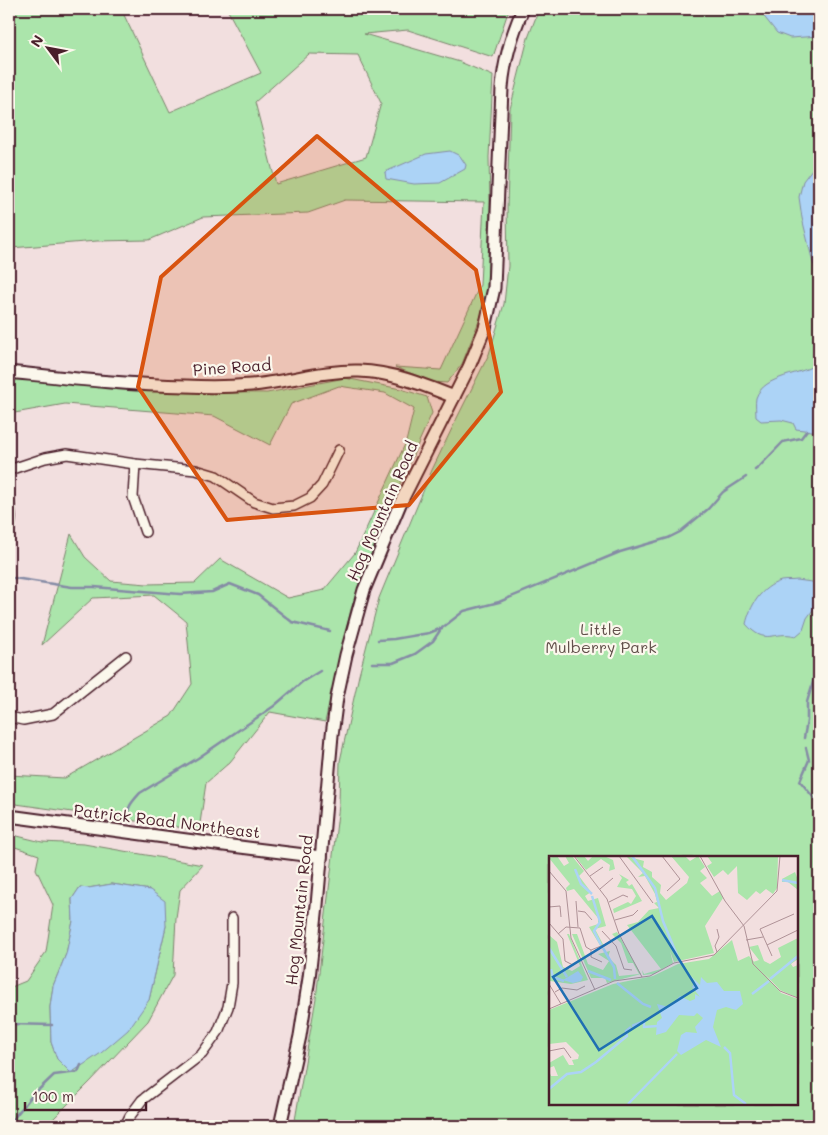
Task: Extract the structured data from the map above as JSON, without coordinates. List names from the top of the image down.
{
  "streets": {
    "street": ["Pine Road", "Hog Mountain Road", "Patrick Road Northeast"]
  },
  "crossings": [
    ["Pine Road", "Hog Mountain Road"],
    ["Hog Mountain Road", "Patrick Road Northeast"]
  ],
  "parks": ["Little Mulberry Park"],
  "scale_bar": "100 m",
  "north": "top left"
}
